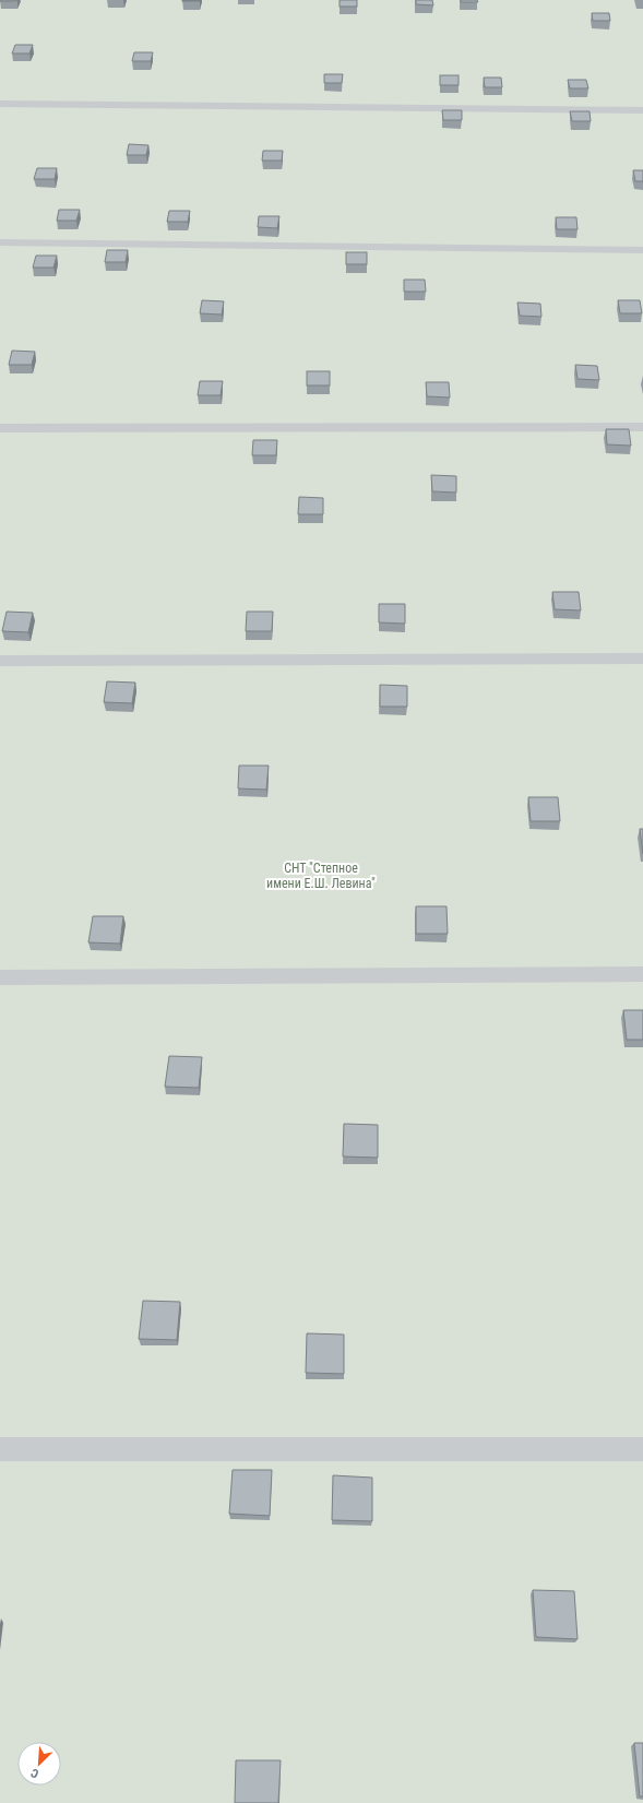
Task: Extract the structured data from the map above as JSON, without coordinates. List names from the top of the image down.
{
  "parks": ["СНТ \"Степное имени Е.Ш. Левина\""],
  "north": "bottom left"
}
